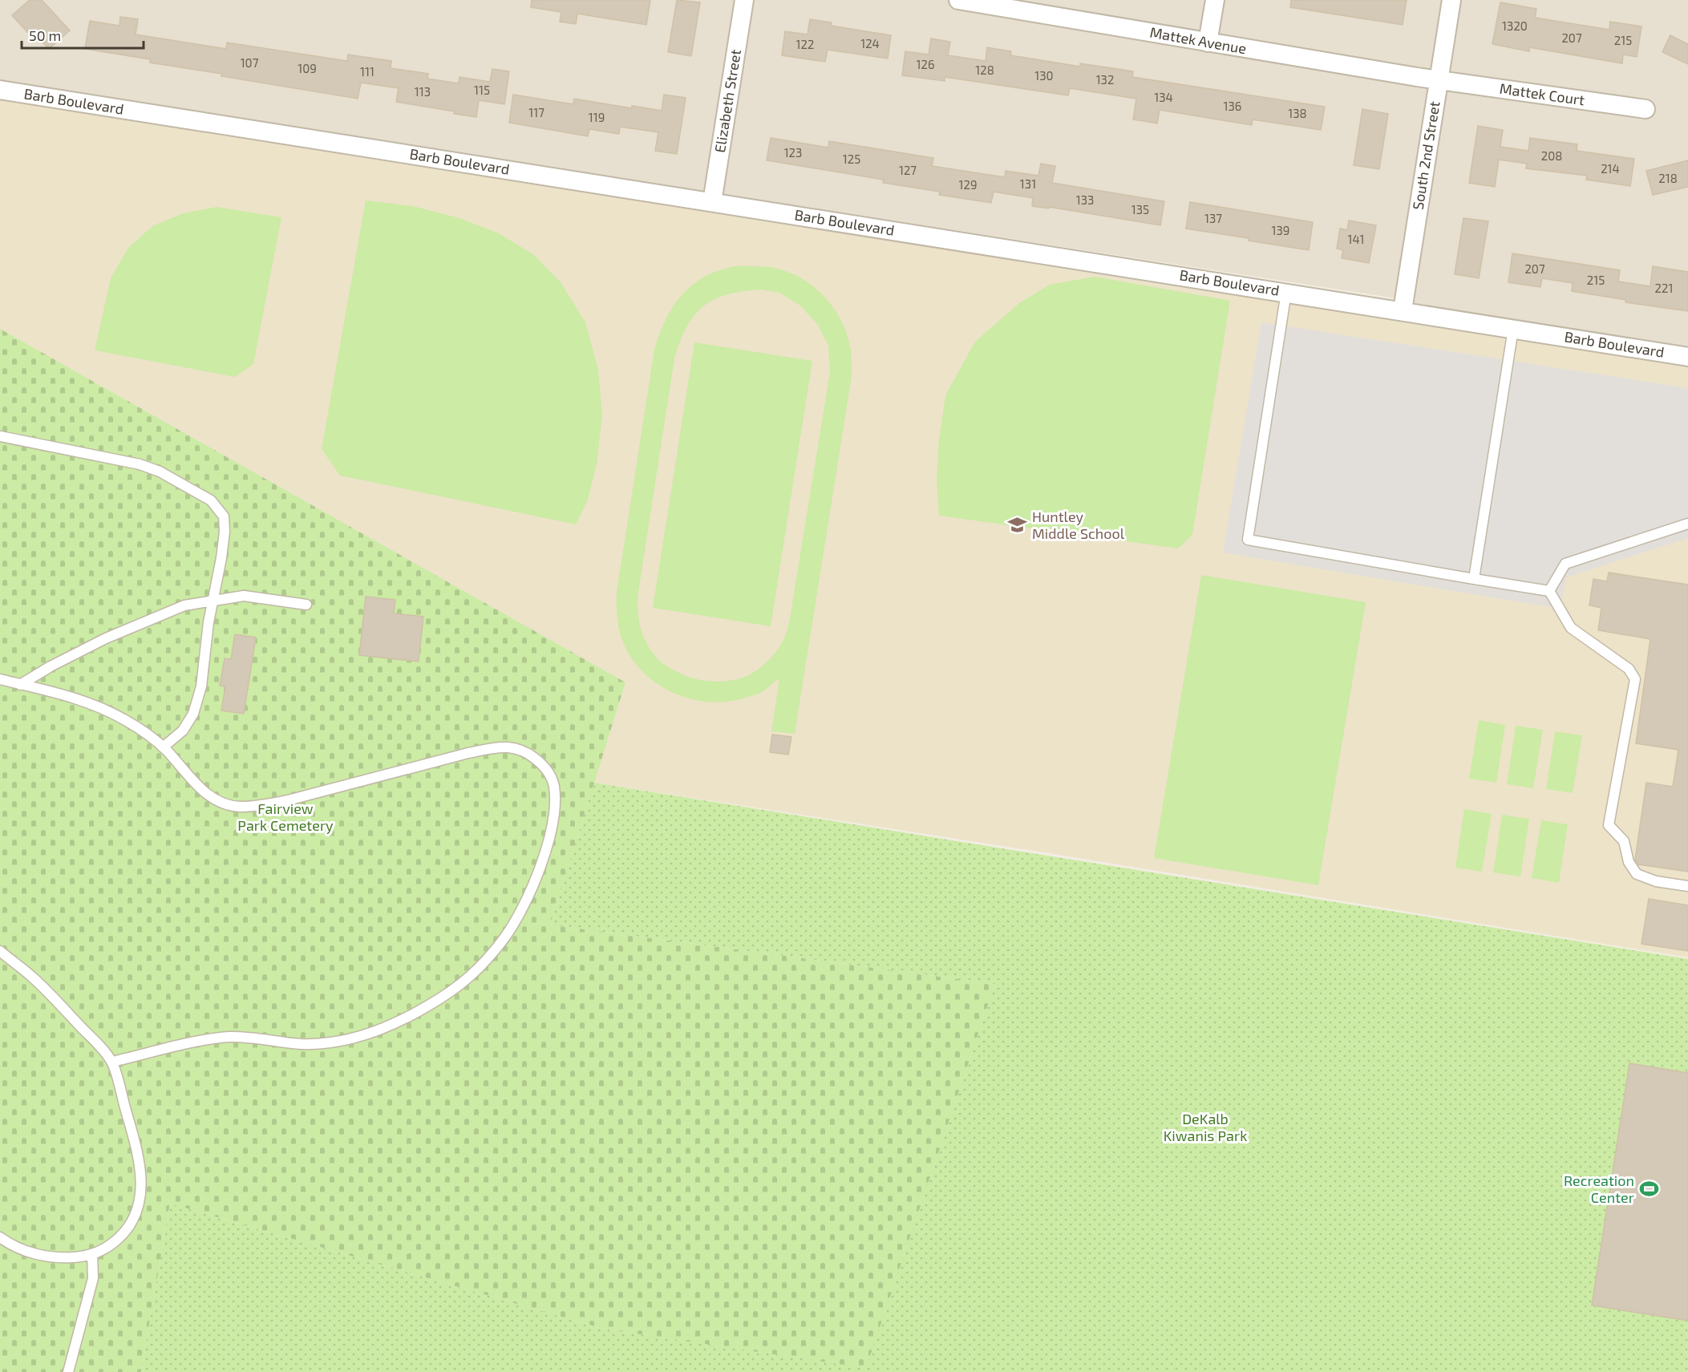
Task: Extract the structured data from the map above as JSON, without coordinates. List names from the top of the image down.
{
  "streets": {
    "street": [
      "Mattek Avenue",
      "Mattek Court",
      "Elizabeth Street",
      "Barb Boulevard",
      "South 2nd Street"
    ]
  },
  "crossings": [
    ["Mattek Avenue", "Mattek Court"],
    ["Mattek Avenue", "South 2nd Street"],
    ["Mattek Court", "South 2nd Street"],
    ["Elizabeth Street", "Barb Boulevard"],
    ["Barb Boulevard", "South 2nd Street"]
  ],
  "parks": ["Fairview Park Cemetery", "DeKalb Kiwanis Park"],
  "places": {
    "school or university": ["Huntley Middle School"],
    "sports": ["Recreation Center"]
  },
  "house_numbers": [
    "1320",
    "207",
    "215",
    "124",
    "122",
    "107",
    "126",
    "109",
    "128",
    "111",
    "130",
    "132",
    "115",
    "113",
    "134",
    "136",
    "117",
    "138",
    "119",
    "123",
    "208",
    "125",
    "214",
    "127",
    "218",
    "131",
    "129",
    "133",
    "135",
    "137",
    "139",
    "141",
    "207",
    "215",
    "221"
  ],
  "scale_bar": "50 m"
}
